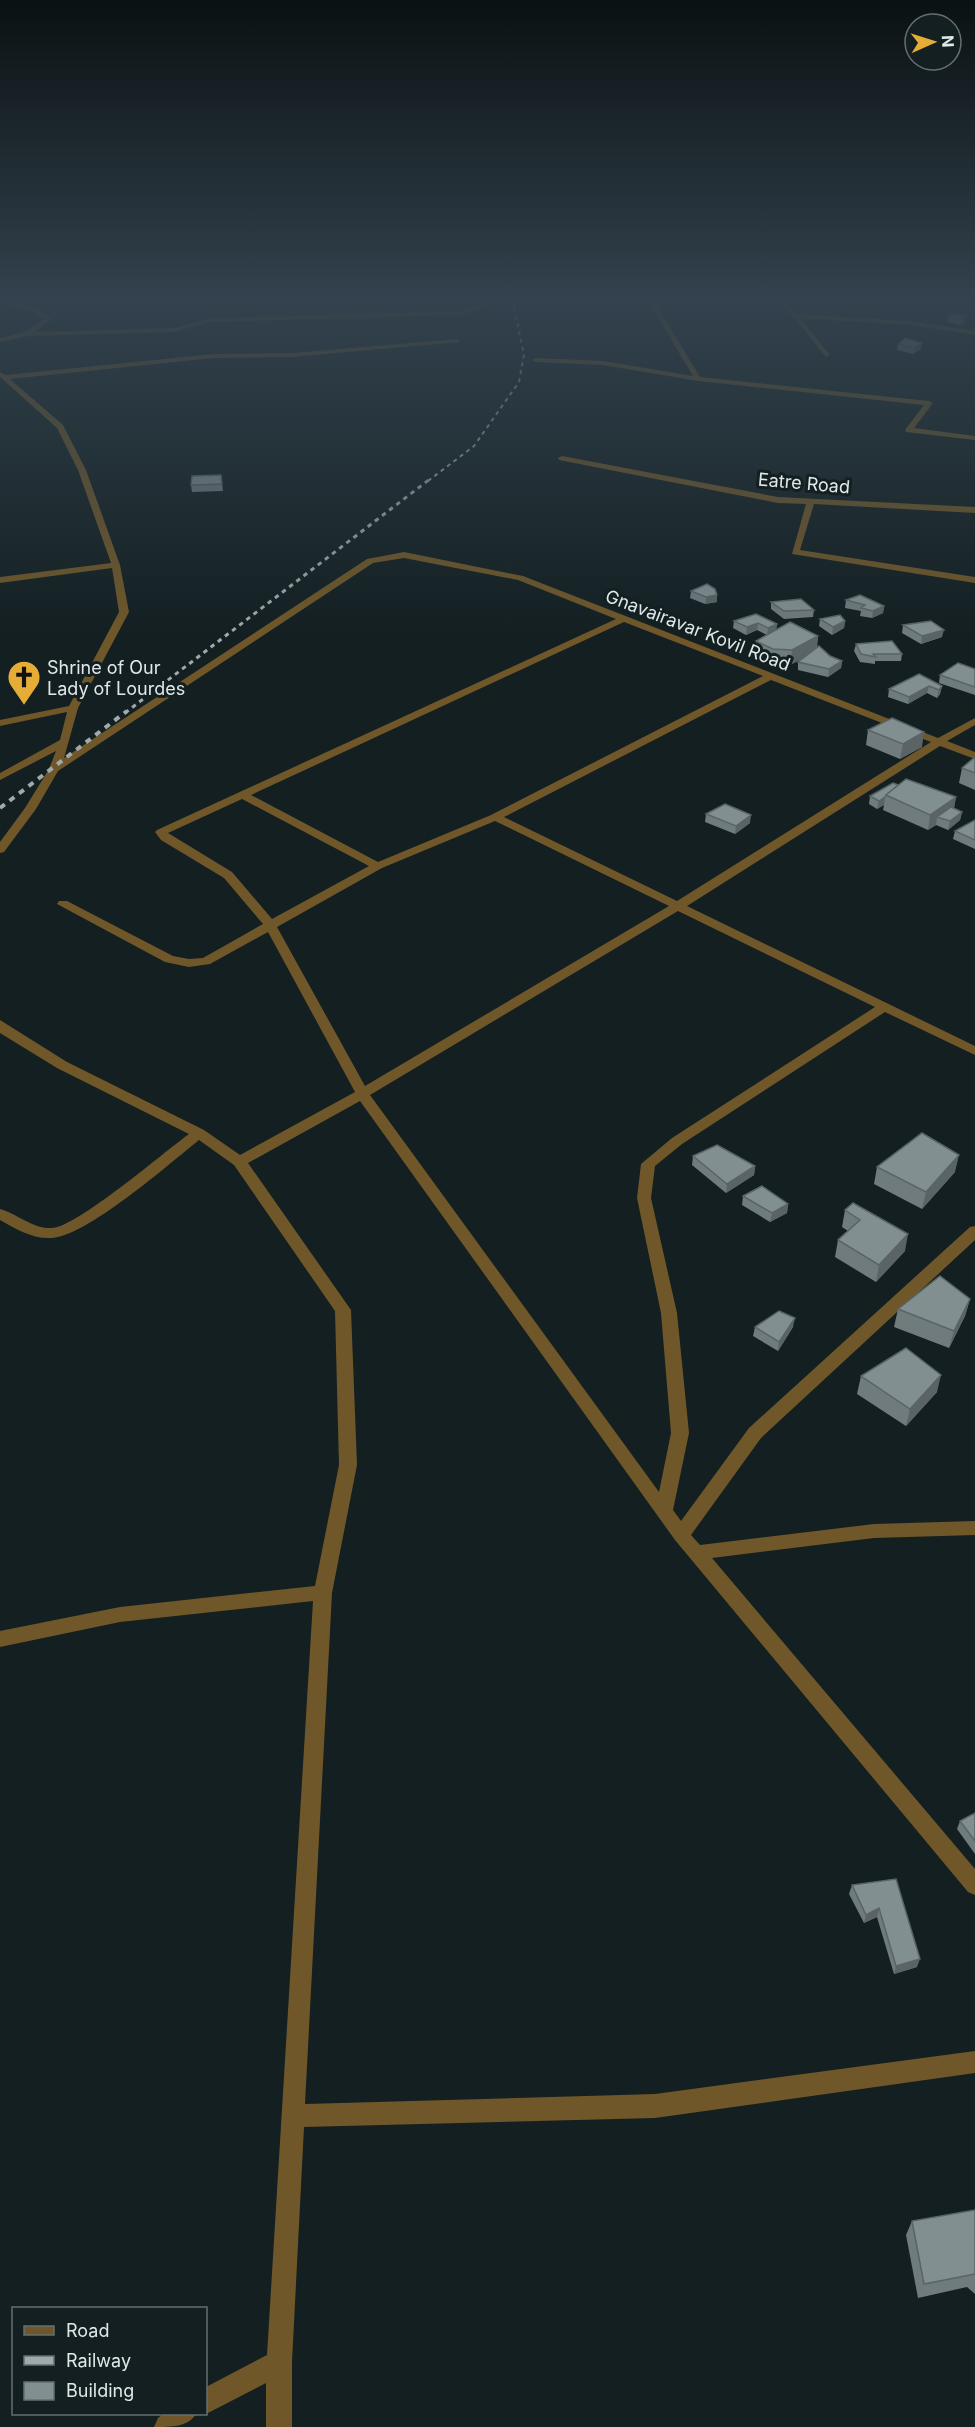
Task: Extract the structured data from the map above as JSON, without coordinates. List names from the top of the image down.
{
  "streets": {
    "street": ["Eatre Road", "Gnavairavar Kovil Road"]
  },
  "places": {
    "church": ["Shrine of Our Lady of Lourdes"]
  },
  "legend": ["Road", "Railway", "Building"],
  "north": "right"
}
